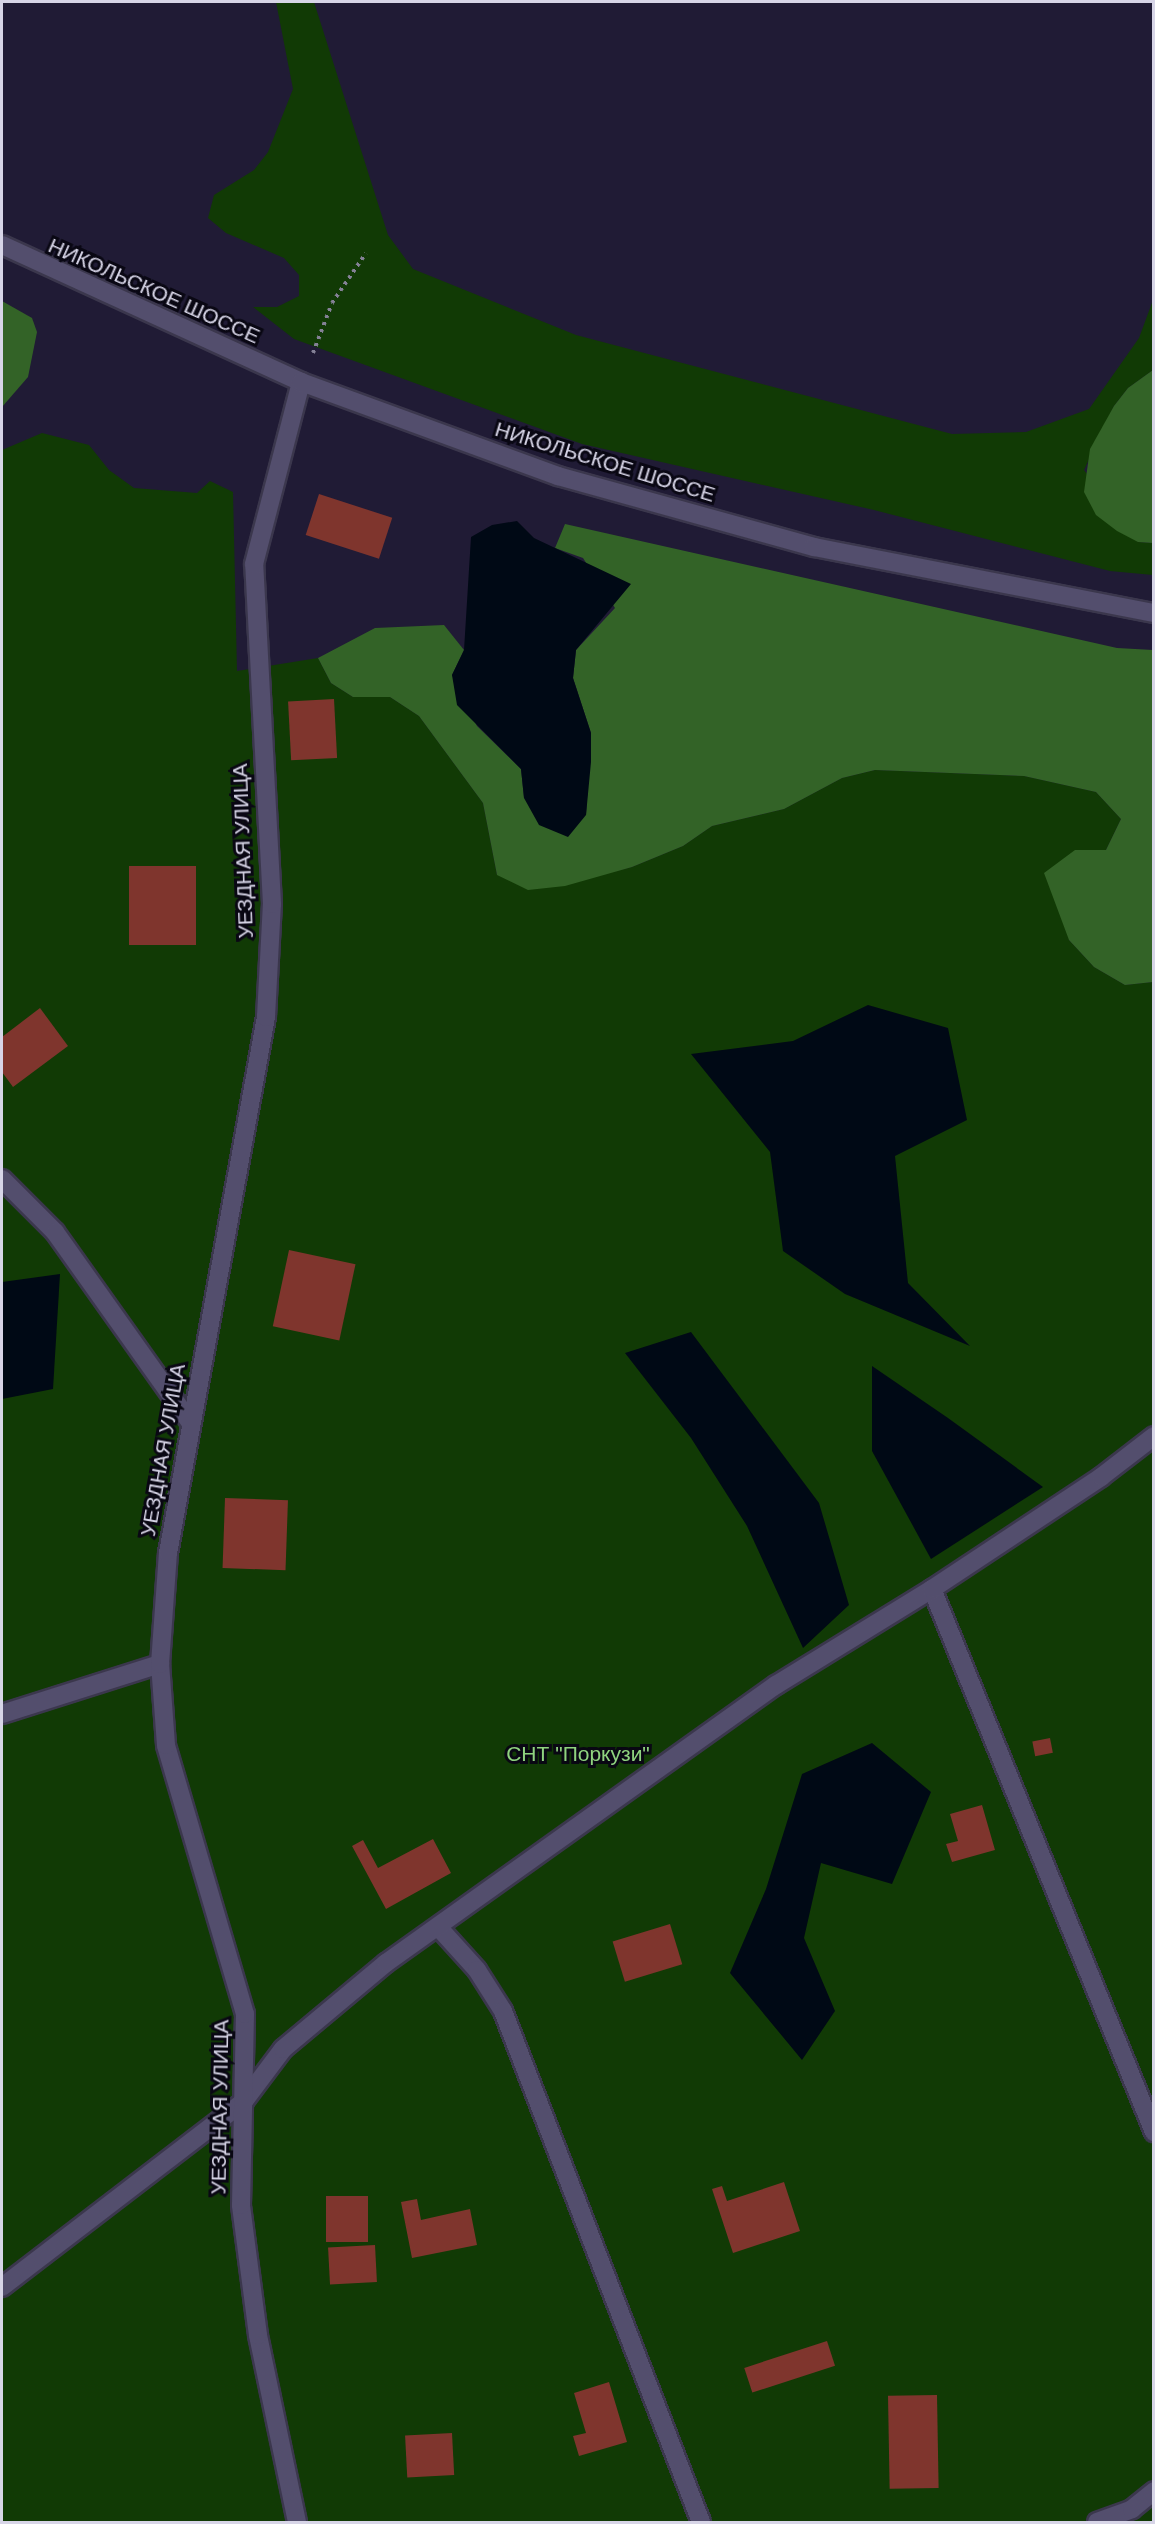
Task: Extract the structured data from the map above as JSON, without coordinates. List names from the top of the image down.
{
  "streets": {
    "street": ["НИКОЛЬСКОЕ ШОССЕ", "УЕЗДНАЯ УЛИЦА"]
  },
  "crossings": [
    ["НИКОЛЬСКОЕ ШОССЕ", "УЕЗДНАЯ УЛИЦА"]
  ],
  "parks": ["СНТ \"Поркузи\""]
}
